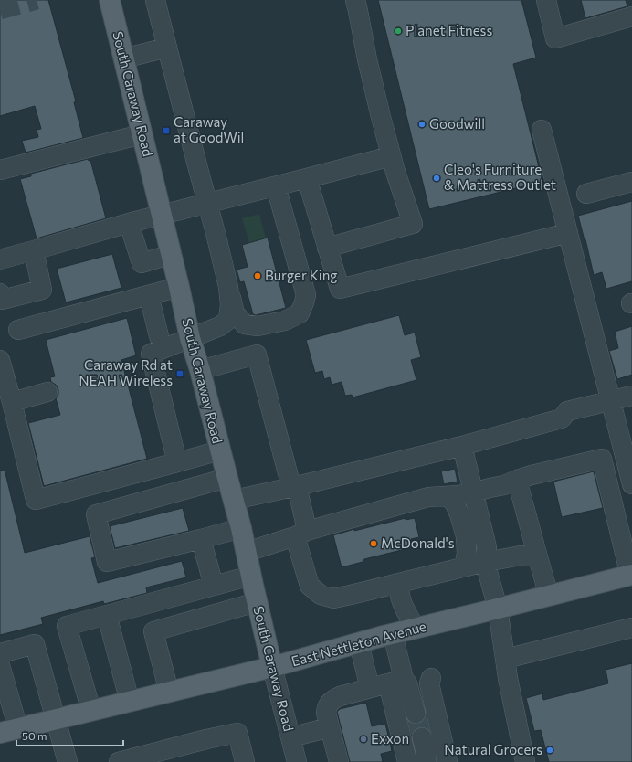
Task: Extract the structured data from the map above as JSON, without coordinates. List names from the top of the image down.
{
  "streets": {
    "main road": ["South Caraway Road", "East Nettleton Avenue"]
  },
  "crossings": [
    ["South Caraway Road", "East Nettleton Avenue"]
  ],
  "places": {
    "other": [
      "Planet Fitness",
      "Goodwill",
      "Cleo's Furniture & Mattress Outlet",
      "Burger King",
      "McDonald's",
      "Exxon",
      "Natural Grocers"
    ],
    "transit": ["Caraway at GoodWil", "Caraway Rd at NEAH Wireless"]
  },
  "scale_bar": "50 m"
}
